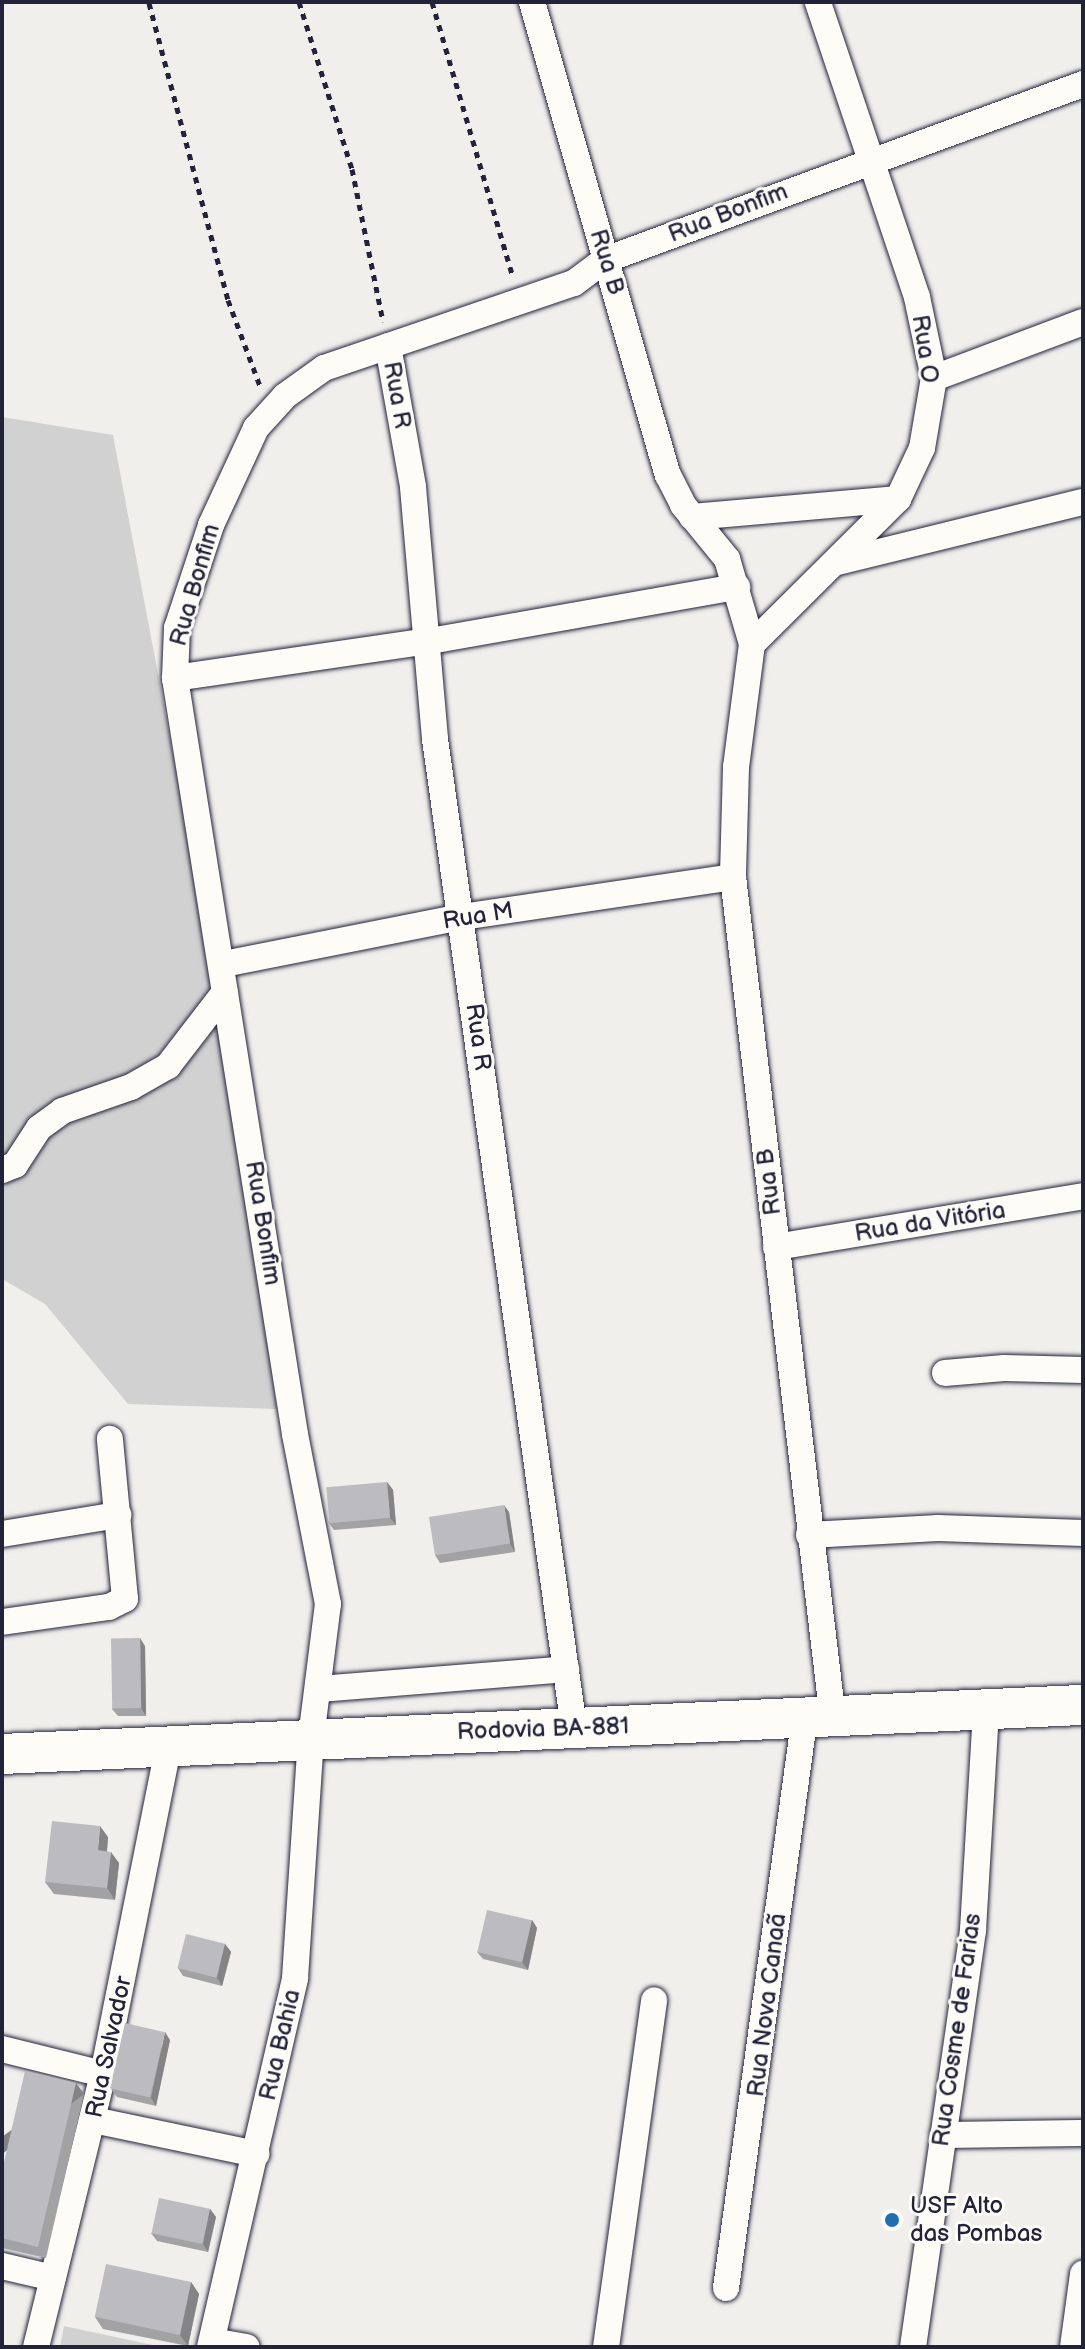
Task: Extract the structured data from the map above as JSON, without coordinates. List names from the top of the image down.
{
  "streets": {
    "main road": ["Rodovia BA-881"],
    "street": [
      "Rua Bonfim",
      "Rua B",
      "Rua O",
      "Rua R",
      "Rua M",
      "Rua da Vitória",
      "Rua Nova Canaã",
      "Rua Cosme de Farias",
      "Rua Bahia",
      "Rua Salvador"
    ]
  },
  "crossings": [
    ["Rua Bonfim", "Rua B"],
    ["Rua Bonfim", "Rua O"],
    ["Rua Bonfim", "Rua R"],
    ["Rua Bonfim", "Rua M"],
    ["Rua Bonfim", "Rodovia BA-881"],
    ["Rua Bonfim", "Rua Bahia"],
    ["Rua B", "Rua O"],
    ["Rua B", "Rua M"],
    ["Rua B", "Rua da Vitória"],
    ["Rua B", "Rodovia BA-881"],
    ["Rua B", "Rua Nova Canaã"],
    ["Rua R", "Rua M"],
    ["Rua R", "Rodovia BA-881"],
    ["Rodovia BA-881", "Rua Nova Canaã"],
    ["Rodovia BA-881", "Rua Cosme de Farias"],
    ["Rodovia BA-881", "Rua Bahia"],
    ["Rodovia BA-881", "Rua Salvador"]
  ],
  "places": ["USF Alto das Pombas"]
}
